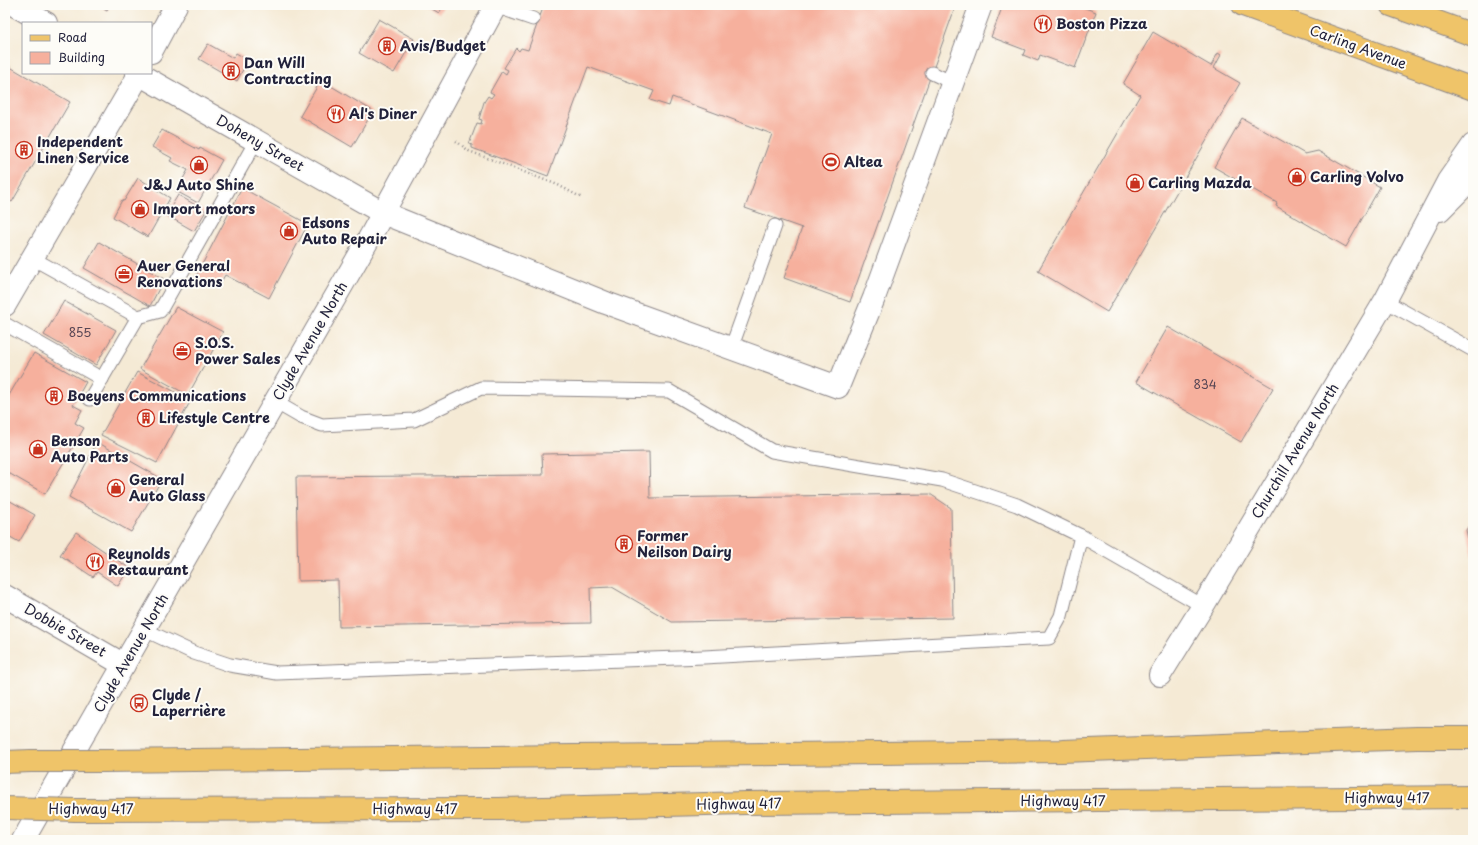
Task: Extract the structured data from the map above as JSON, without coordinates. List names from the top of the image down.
{
  "streets": {
    "main road": ["Carling Avenue", "Highway 417"],
    "street": [
      "Doheny Street",
      "Clyde Avenue North",
      "Churchill Avenue North",
      "Dobbie Street"
    ]
  },
  "crossings": [
    ["Doheny Street", "Clyde Avenue North"],
    ["Clyde Avenue North", "Dobbie Street"]
  ],
  "places": {
    "restaurant": ["Boston Pizza", "Al's Diner", "Reynolds Restaurant"],
    "building": [
      "Avis/Budget",
      "Dan Will Contracting",
      "Independent Linen Service",
      "Boeyens Communications",
      "Lifestyle Centre",
      "Former Neilson Dairy"
    ],
    "sports": ["Altea"],
    "shop": [
      "J&J Auto Shine",
      "Carling Volvo",
      "Carling Mazda",
      "Import motors",
      "Edsons Auto Repair",
      "Benson Auto Parts",
      "General Auto Glass"
    ],
    "office": ["Auer General Renovations", "S.O.S. Power Sales"],
    "bus stop": ["Clyde / Laperrière"]
  },
  "house_numbers": ["855", "834"],
  "legend": ["Road", "Building"]
}
